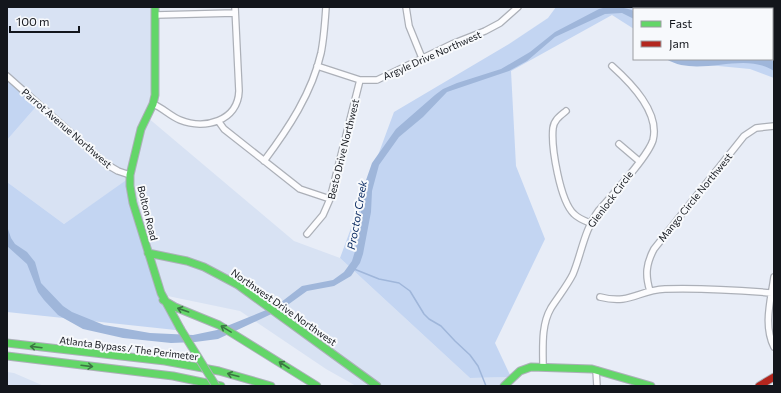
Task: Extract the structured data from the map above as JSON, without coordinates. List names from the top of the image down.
{
  "streets": {
    "main road": ["Bolton Road", "Northwest Drive Northwest", "Atlanta Bypass / The Perimeter"],
    "street": [
      "Argyle Drive Northwest",
      "Parrot Avenue Northwest",
      "Besto Drive Northwest",
      "Mango Circle Northwest",
      "Glenlock Circle"
    ]
  },
  "crossings": [
    ["Argyle Drive Northwest", "Besto Drive Northwest"],
    ["Parrot Avenue Northwest", "Bolton Road"],
    ["Bolton Road", "Northwest Drive Northwest"]
  ],
  "water": ["Proctor Creek"],
  "legend": ["Fast", "Jam"],
  "scale_bar": "100 m"
}
